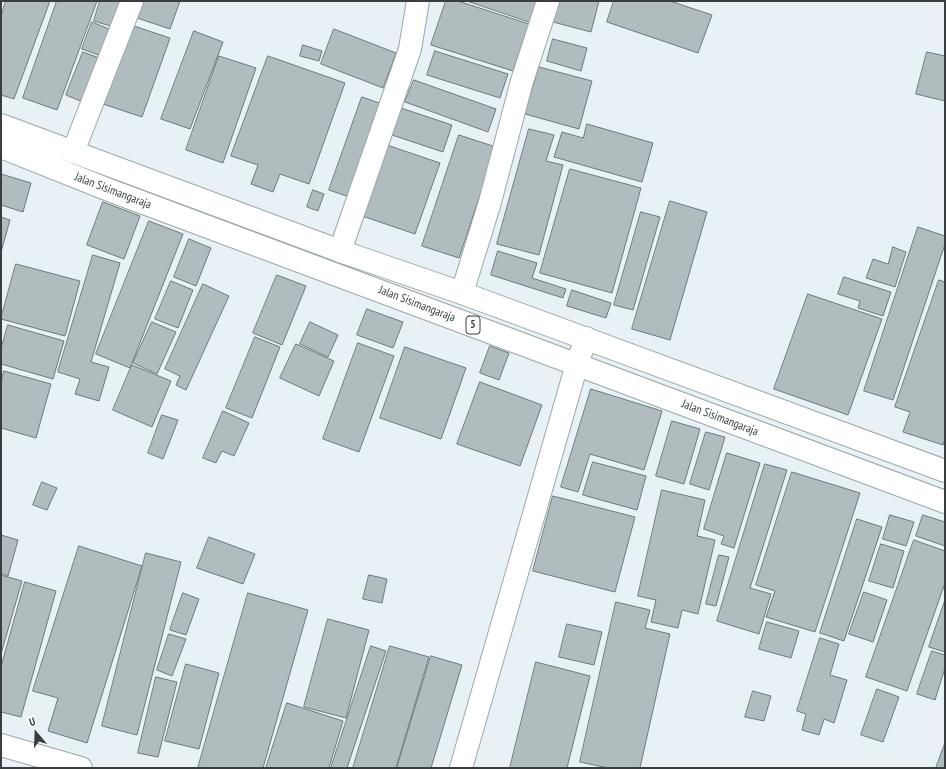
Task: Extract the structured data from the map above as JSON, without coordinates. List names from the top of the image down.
{
  "streets": {
    "main road": ["Jalan Sisimangaraja", "5"]
  },
  "north": "top"
}
